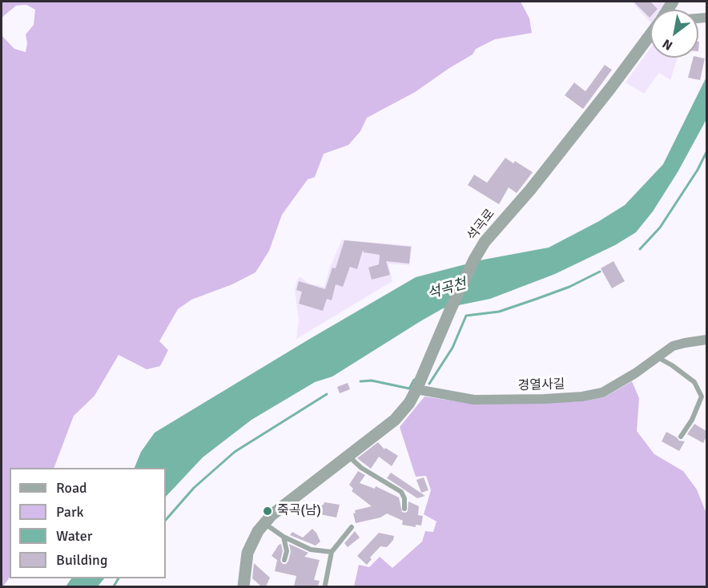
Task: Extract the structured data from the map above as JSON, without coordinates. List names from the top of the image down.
{
  "streets": {
    "street": ["석곡로", "경열사길"]
  },
  "crossings": [
    ["석곡로", "경열사길"]
  ],
  "water": ["석곡천"],
  "places": ["죽곡(남)"],
  "legend": [
    "Road",
    "Park",
    "Water",
    "Building"
  ],
  "north": "bottom left"
}
